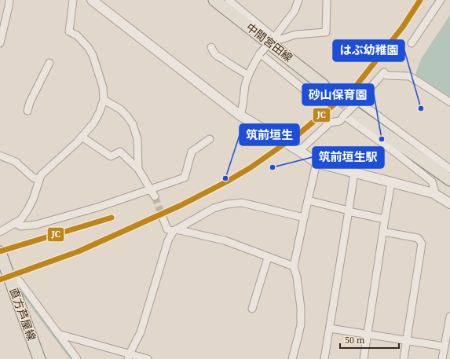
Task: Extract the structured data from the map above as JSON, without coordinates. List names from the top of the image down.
{
  "streets": {
    "main road": ["中間宮田線", "直方芦屋線"]
  },
  "places": [
    "はぶ幼稚園",
    "砂山保育園",
    "筑前垣生駅",
    "筑前垣生"
  ],
  "lines": ["transit line JC"],
  "scale_bar": "50 m"
}
